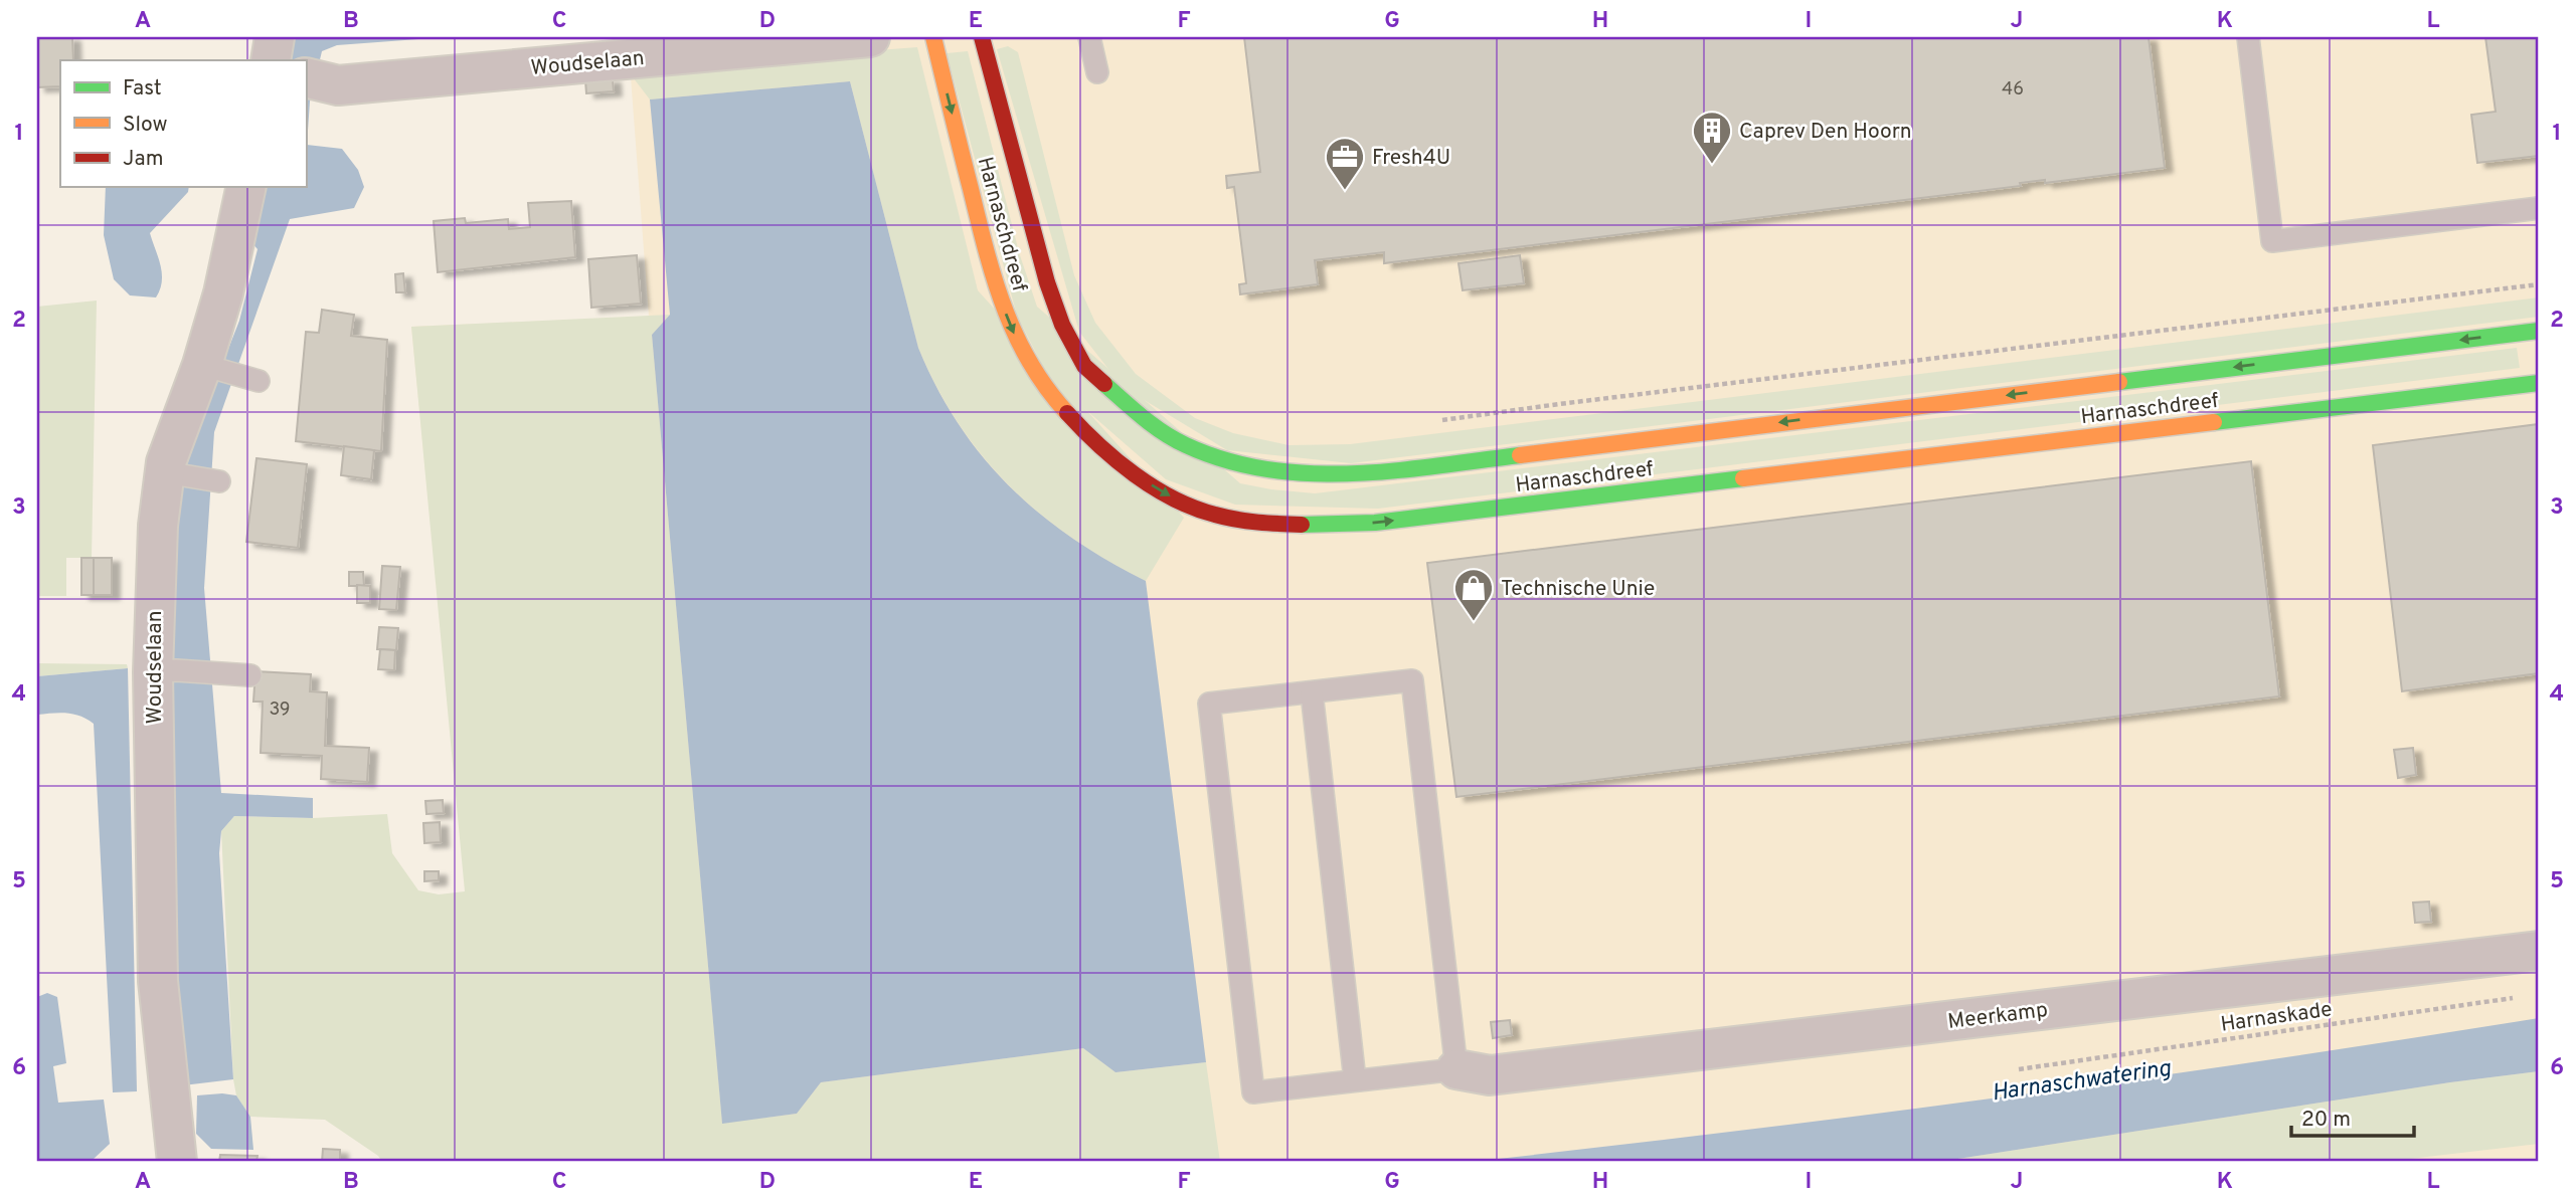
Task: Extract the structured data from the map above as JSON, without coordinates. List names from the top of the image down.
{
  "streets": {
    "street": ["Woudselaan", "Harnaschdreef", "Meerkamp"],
    "path": ["Harnaskade"]
  },
  "water": ["Harnaschwatering"],
  "places": {
    "building": ["Caprev Den Hoorn"],
    "office": ["Fresh4U"],
    "shop": ["Technische Unie"]
  },
  "house_numbers": ["46", "39"],
  "legend": ["Fast", "Slow", "Jam"],
  "scale_bar": "20 m",
  "grid": {
    "columns": [
      "A",
      "B",
      "C",
      "D",
      "E",
      "F",
      "G",
      "H",
      "I",
      "J",
      "K",
      "L"
    ],
    "rows": [
      "1",
      "2",
      "3",
      "4",
      "5",
      "6"
    ]
  }
}
